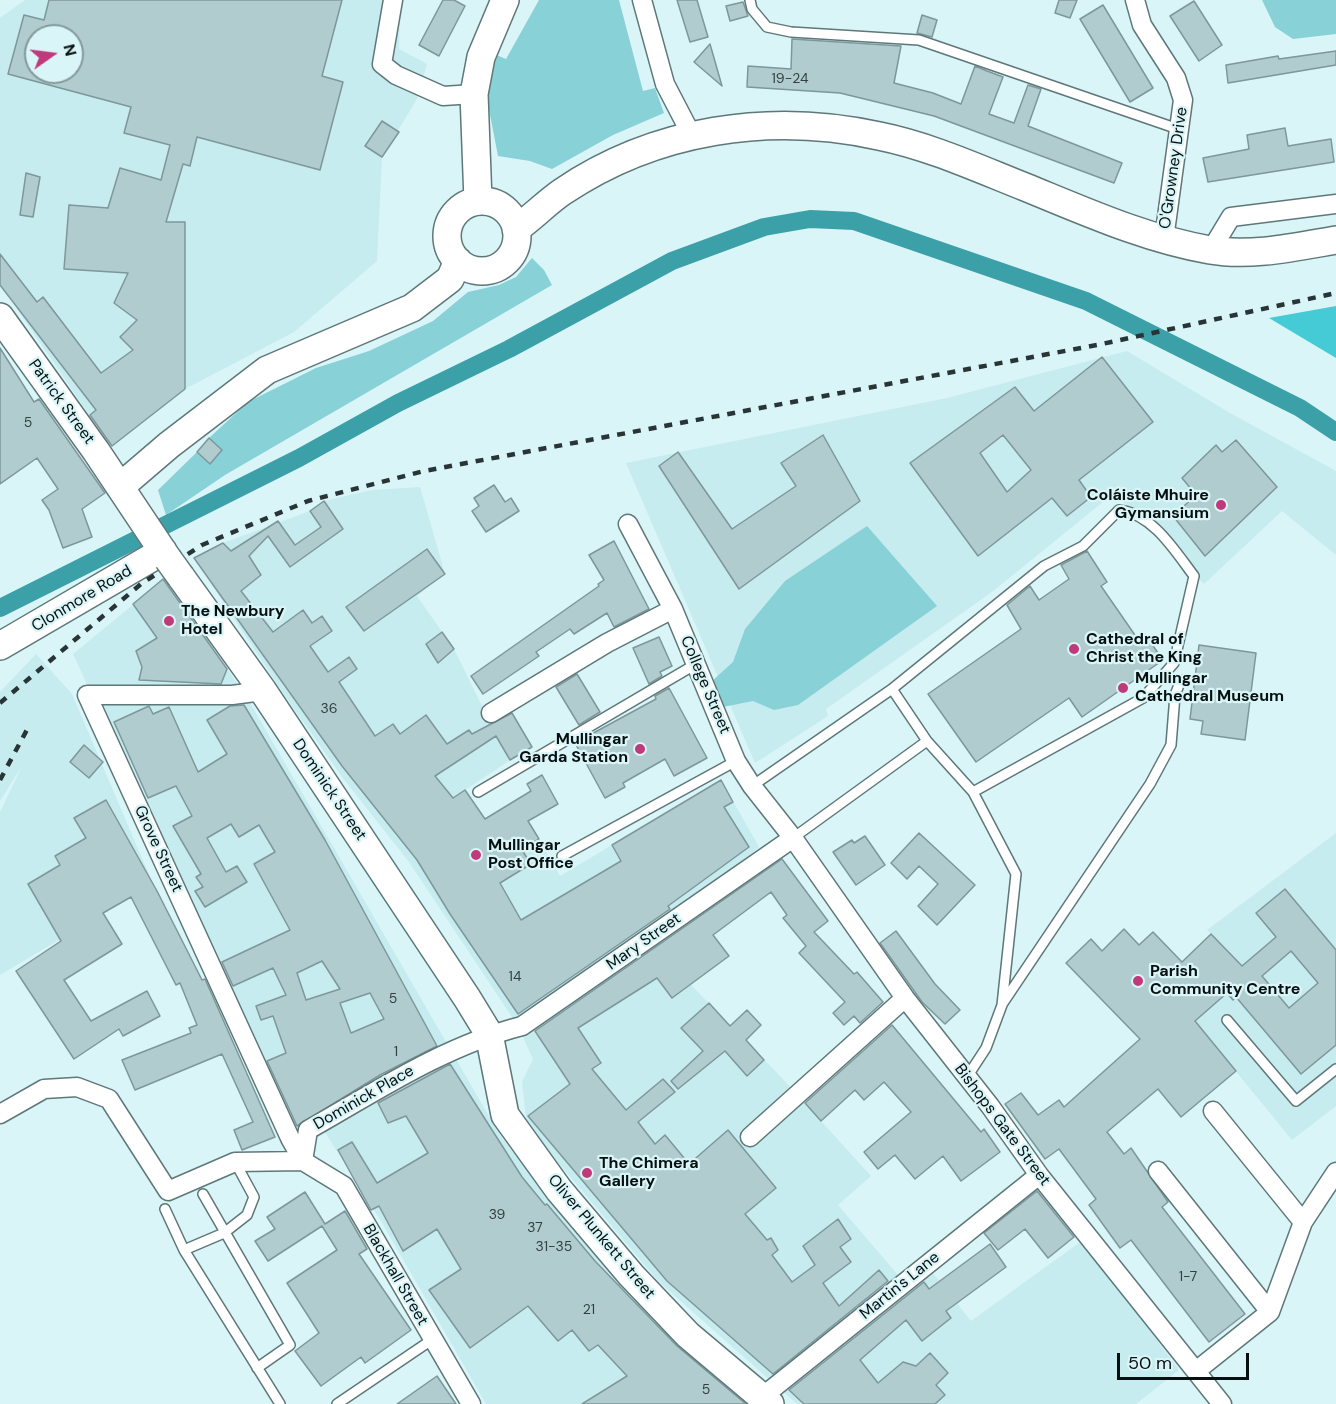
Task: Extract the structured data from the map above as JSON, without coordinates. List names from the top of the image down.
{
  "streets": {
    "street": [
      "O'Growney Drive",
      "Patrick Street",
      "Clonmore Road",
      "College Street",
      "Dominick Street",
      "Grove Street",
      "Mary Street",
      "Dominick Place",
      "Bishops Gate Street",
      "Oliver Plunkett Street",
      "Blackhall Street",
      "Martin's Lane"
    ]
  },
  "crossings": [
    ["Patrick Street", "Dominick Street"],
    ["Clonmore Road", "Dominick Street"],
    ["College Street", "Mary Street"],
    ["College Street", "Bishops Gate Street"],
    ["Dominick Street", "Grove Street"],
    ["Dominick Street", "Mary Street"],
    ["Dominick Street", "Dominick Place"],
    ["Dominick Street", "Oliver Plunkett Street"],
    ["Grove Street", "Dominick Place"],
    ["Grove Street", "Blackhall Street"],
    ["Mary Street", "Dominick Place"],
    ["Mary Street", "Bishops Gate Street"],
    ["Mary Street", "Oliver Plunkett Street"],
    ["Dominick Place", "Oliver Plunkett Street"],
    ["Dominick Place", "Blackhall Street"],
    ["Bishops Gate Street", "Martin's Lane"],
    ["Oliver Plunkett Street", "Martin's Lane"]
  ],
  "places": [
    "Coláiste Mhuire Gymansium",
    "The Newbury Hotel",
    "Cathedral of Christ the King",
    "Mullingar Cathedral Museum",
    "Mullingar Garda Station",
    "Mullingar Post Office",
    "Parish Community Centre",
    "The Chimera Gallery"
  ],
  "house_numbers": [
    "19-24",
    "5",
    "36",
    "14",
    "5",
    "1",
    "39",
    "37",
    "31-35",
    "1-7",
    "21",
    "5"
  ],
  "scale_bar": "50 m",
  "north": "right"
}
